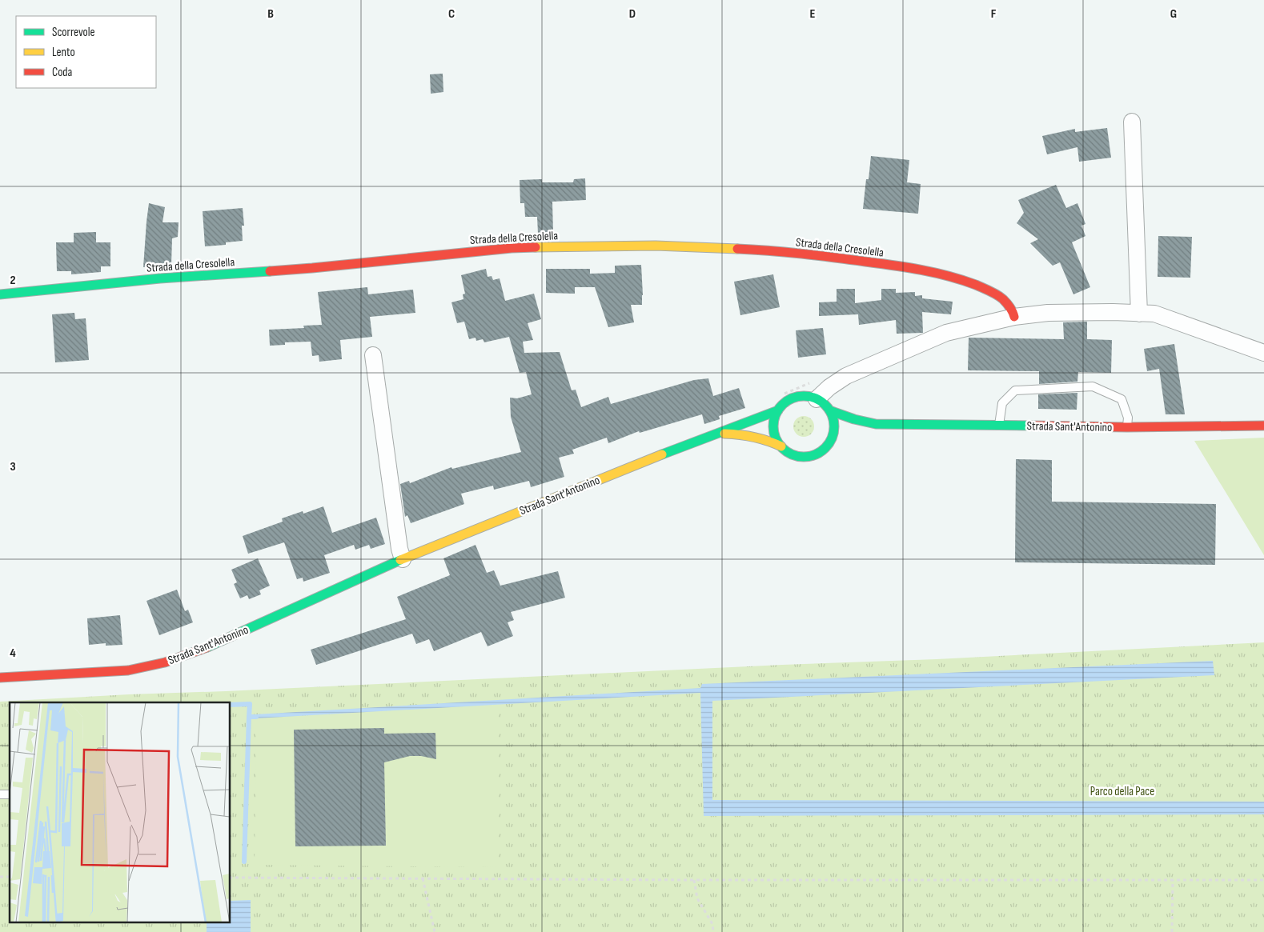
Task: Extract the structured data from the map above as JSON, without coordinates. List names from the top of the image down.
{
  "streets": {
    "main road": ["Strada della Cresolella", "Strada Sant'Antonino"]
  },
  "parks": ["Parco della Pace"],
  "legend": ["Scorrevole", "Lento", "Coda"],
  "grid": {
    "columns": [
      "B",
      "C",
      "D",
      "E",
      "F",
      "G"
    ],
    "rows": ["2", "3", "4"]
  }
}
